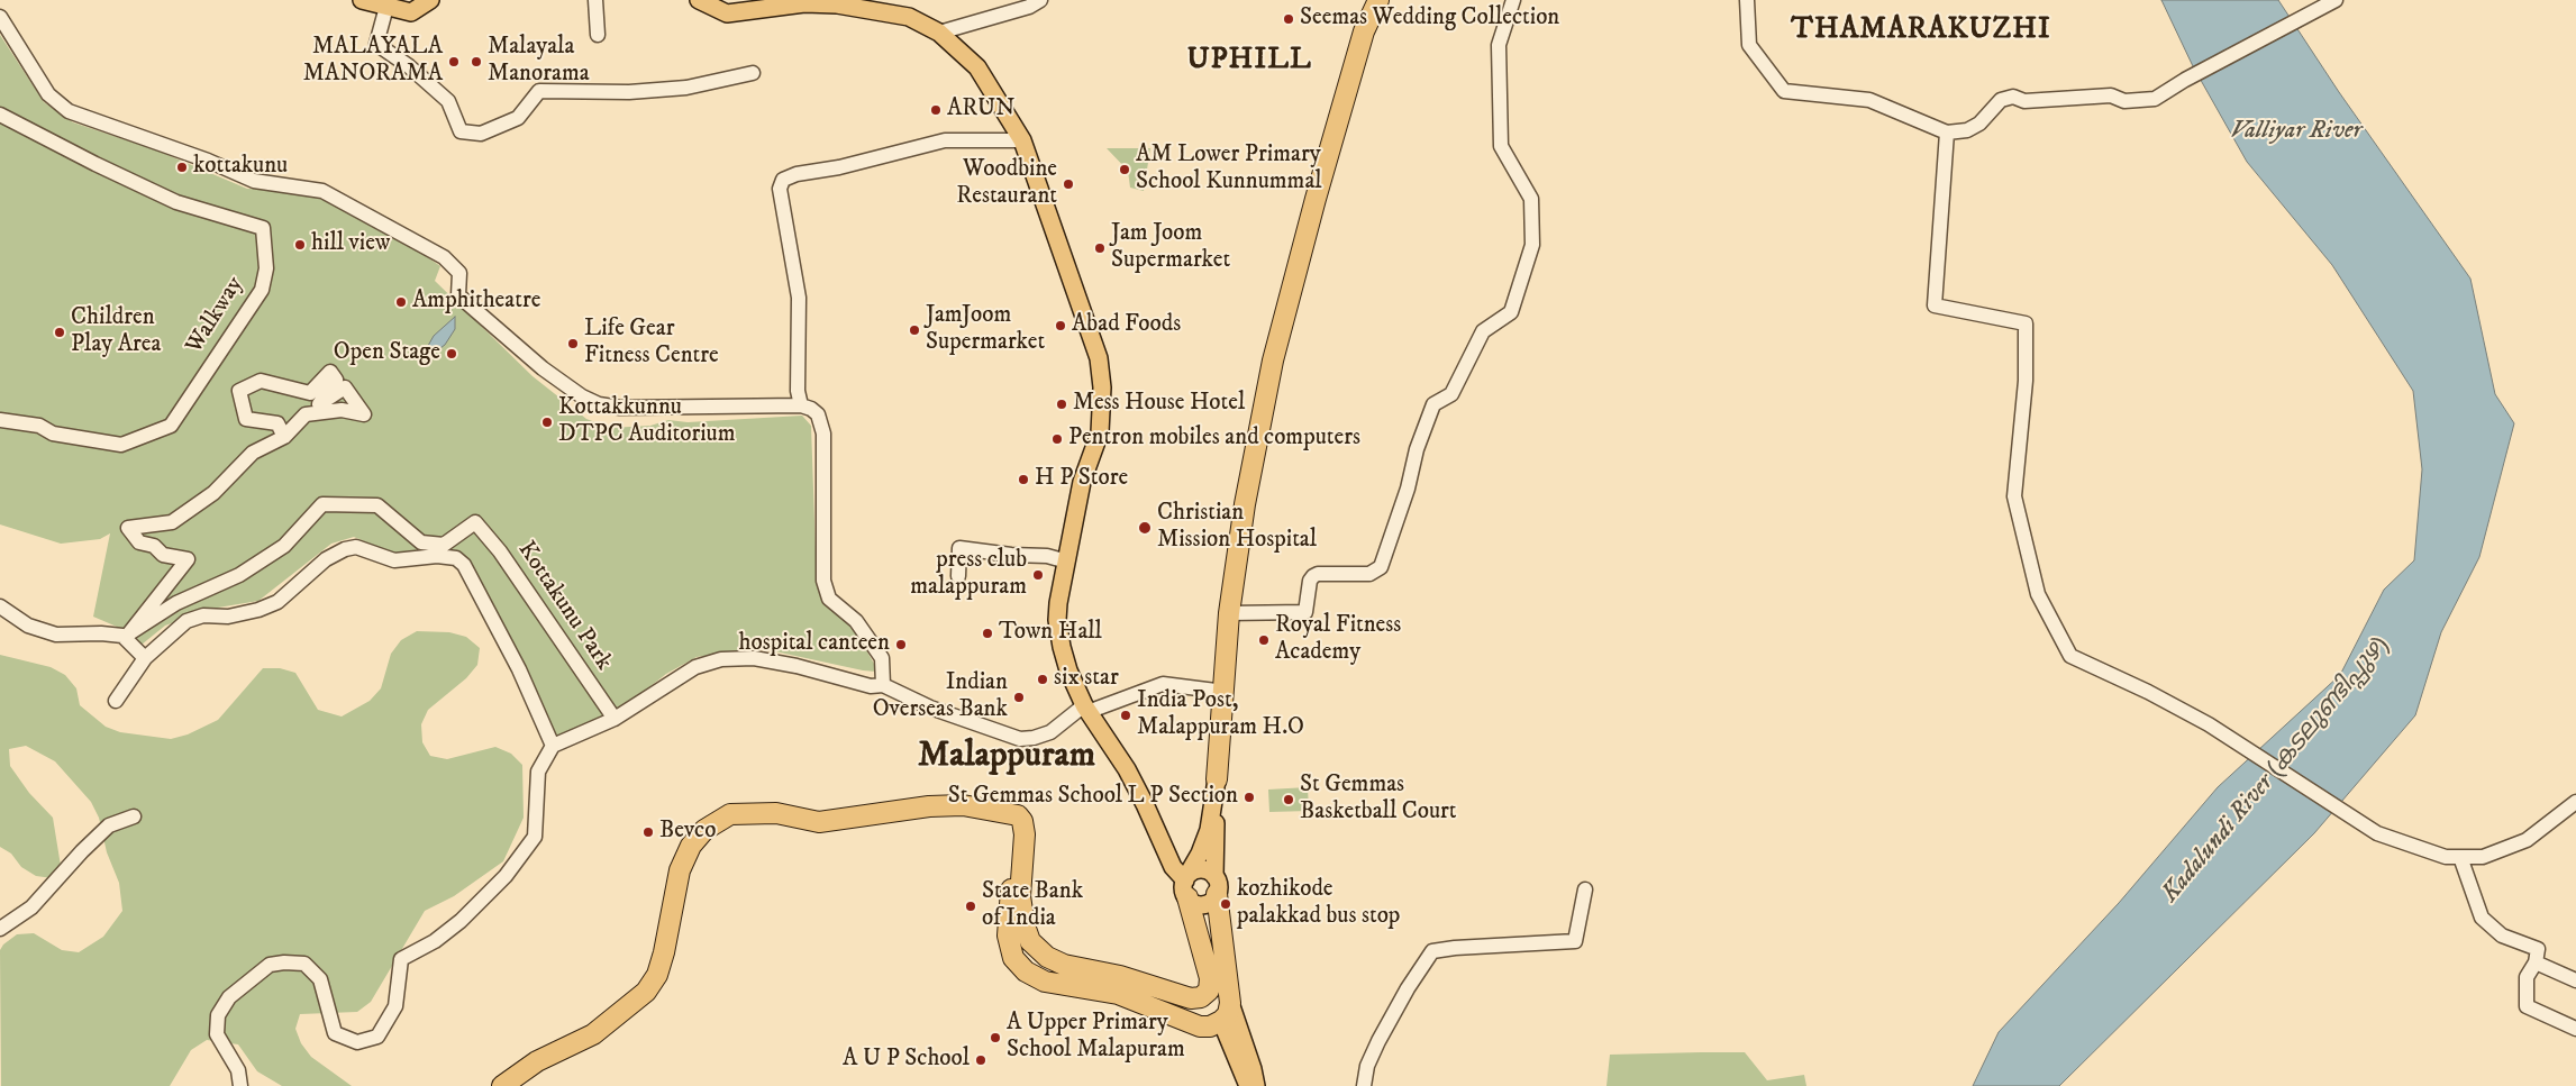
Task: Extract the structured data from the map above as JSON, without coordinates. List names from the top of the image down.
{
  "streets": {
    "street": ["Walkway", "Kottakunu Park"]
  },
  "districts": ["THAMARAKUZHI", "UPHILL", "Malappuram"],
  "water": ["Valliyar River", "Kadalundi River (കടലുണ്ടിപ്പുഴ)"],
  "places": [
    "Seemas Wedding Collection",
    "MALAYALA MANORAMA",
    "Malayala Manorama",
    "ARUN",
    "kottakunu",
    "AM Lower Primary School Kunnummal",
    "Woodbine Restaurant",
    "hill view",
    "Jam Joom Supermarket",
    "Amphitheatre",
    "Abad Foods",
    "JamJoom Supermarket",
    "Children Play Area",
    "Life Gear Fitness Centre",
    "Open Stage",
    "Mess House Hotel",
    "Kottakkunnu DTPC Auditorium",
    "Pentron mobiles and computers",
    "H P Store",
    "Christian Mission Hospital",
    "press club malappuram",
    "Town Hall",
    "Royal Fitness Academy",
    "hospital canteen",
    "six star",
    "Indian Overseas Bank",
    "India Post, Malappuram H.O",
    "St Gemmas School L P Section",
    "St Gemmas Basketball Court",
    "Bevco",
    "kozhikode palakkad bus stop",
    "State Bank of India",
    "A Upper Primary School Malapuram",
    "A U P School"
  ]
}
